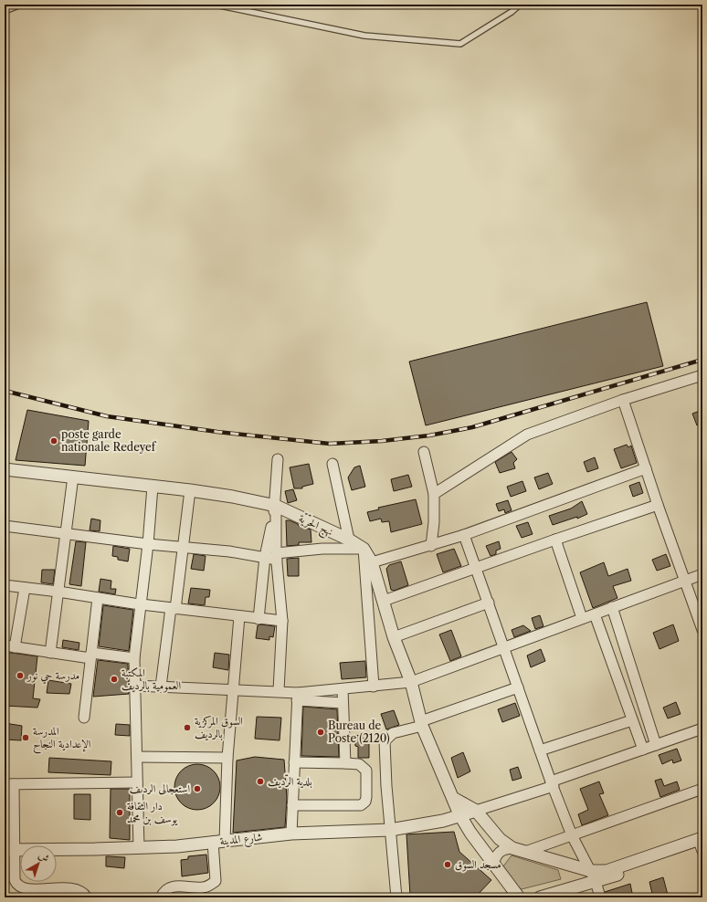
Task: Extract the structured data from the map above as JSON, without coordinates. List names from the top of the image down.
{
  "streets": {
    "street": ["نهج الحرّيّة", "شارع المدينة"]
  },
  "crossings": [
    ["نهج الحرّيّة", "شارع المدينة"]
  ],
  "places": [
    "poste garde nationale Redeyef",
    "مدرسة حي نور",
    "المكتبة العمومية بالرديف",
    "السوق المركزية بالرديف",
    "Bureau de Poste (2120)",
    "المدرسة الإعدادية النجاح",
    "بلدية الرّديف",
    "استعجالى الردىف",
    "دار الثقافة يوسف بن محمد",
    "مسجد السوق"
  ],
  "north": "top right"
}
